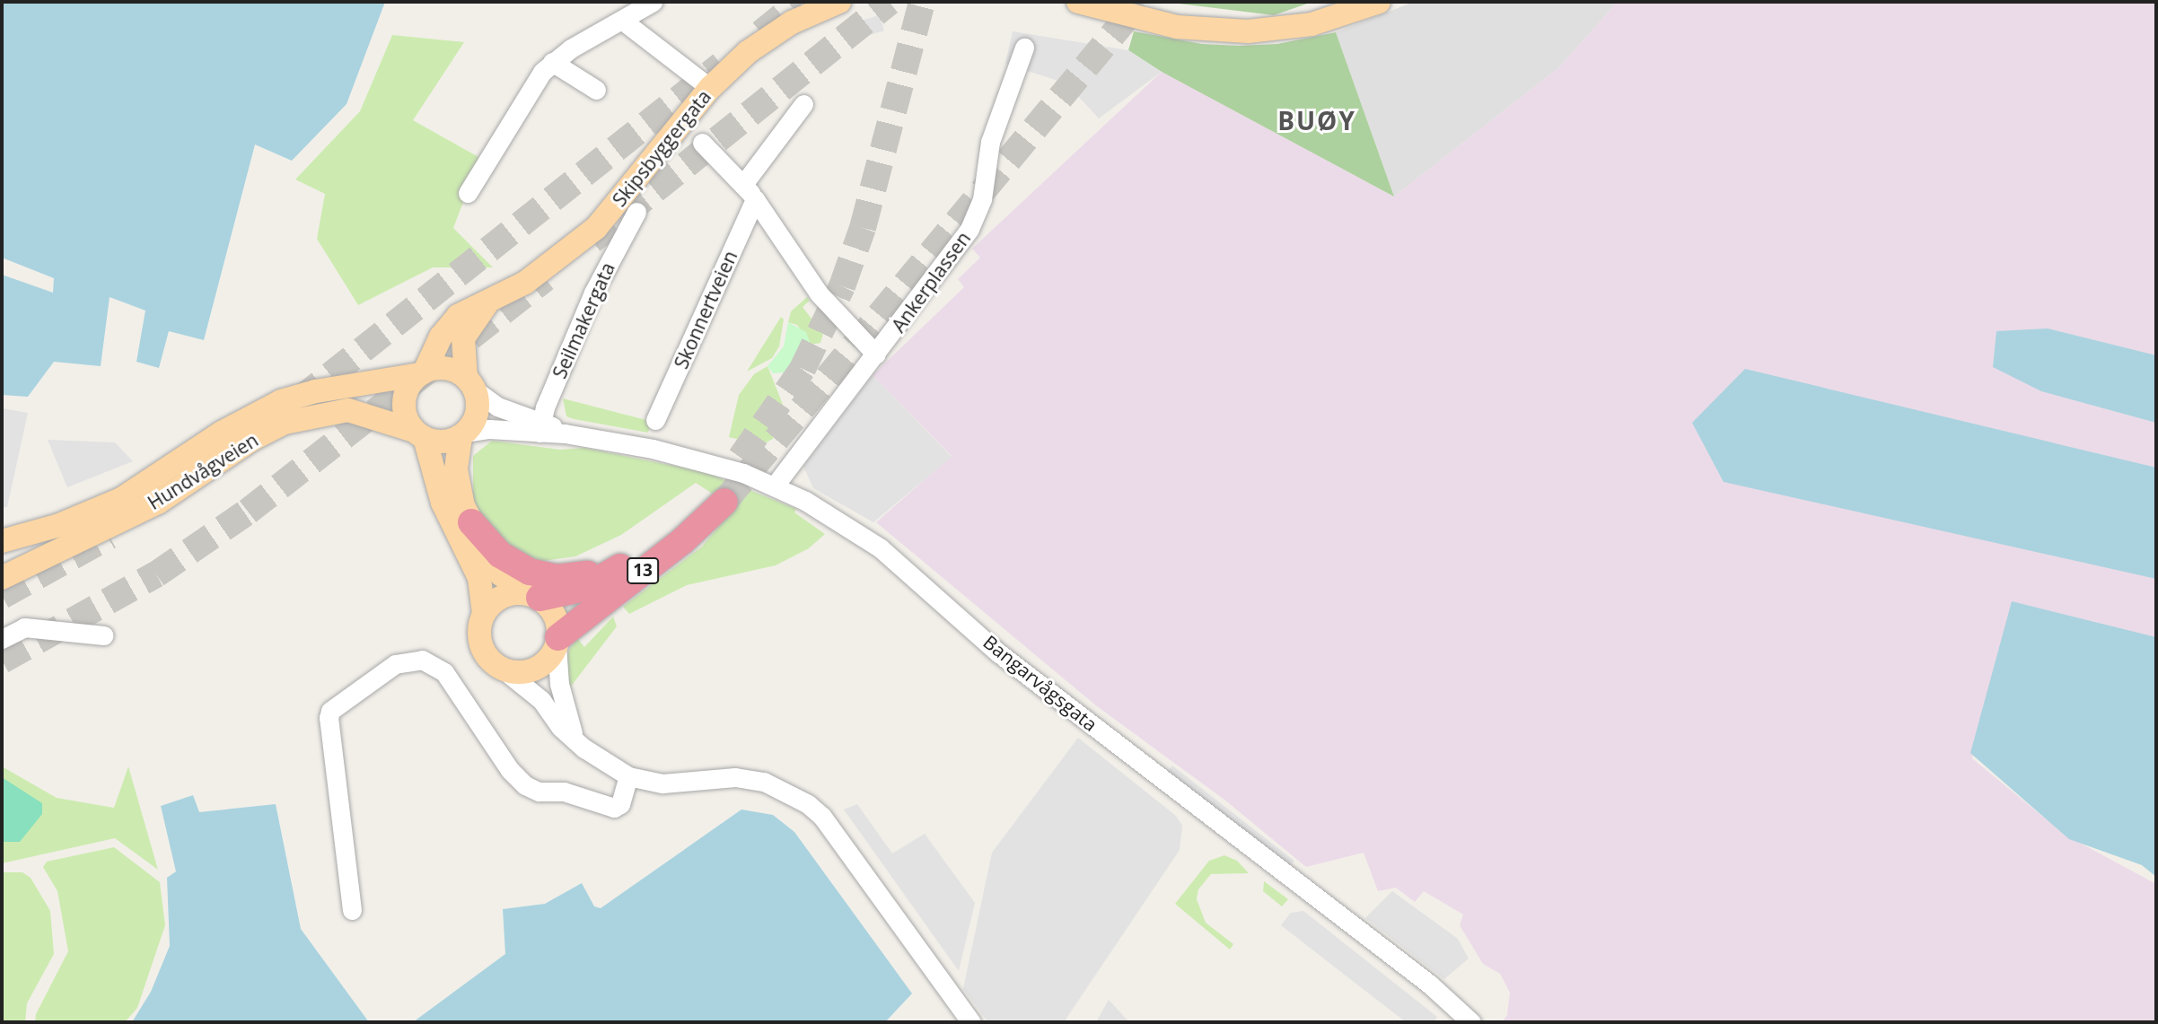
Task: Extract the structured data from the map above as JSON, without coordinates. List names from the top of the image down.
{
  "streets": {
    "highway": ["13"],
    "main road": ["Skipsbyggergata", "Hundvågveien"],
    "street": [
      "Ankerplassen",
      "Skonnertveien",
      "Seilmakergata",
      "Bangarvågsgata"
    ]
  },
  "crossings": [
    ["Skipsbyggergata", "Hundvågveien"],
    ["Skipsbyggergata", "Bangarvågsgata"],
    ["Ankerplassen", "Bangarvågsgata"],
    ["Seilmakergata", "Bangarvågsgata"],
    ["Hundvågveien", "Bangarvågsgata"]
  ],
  "districts": ["BUØY"]
}
